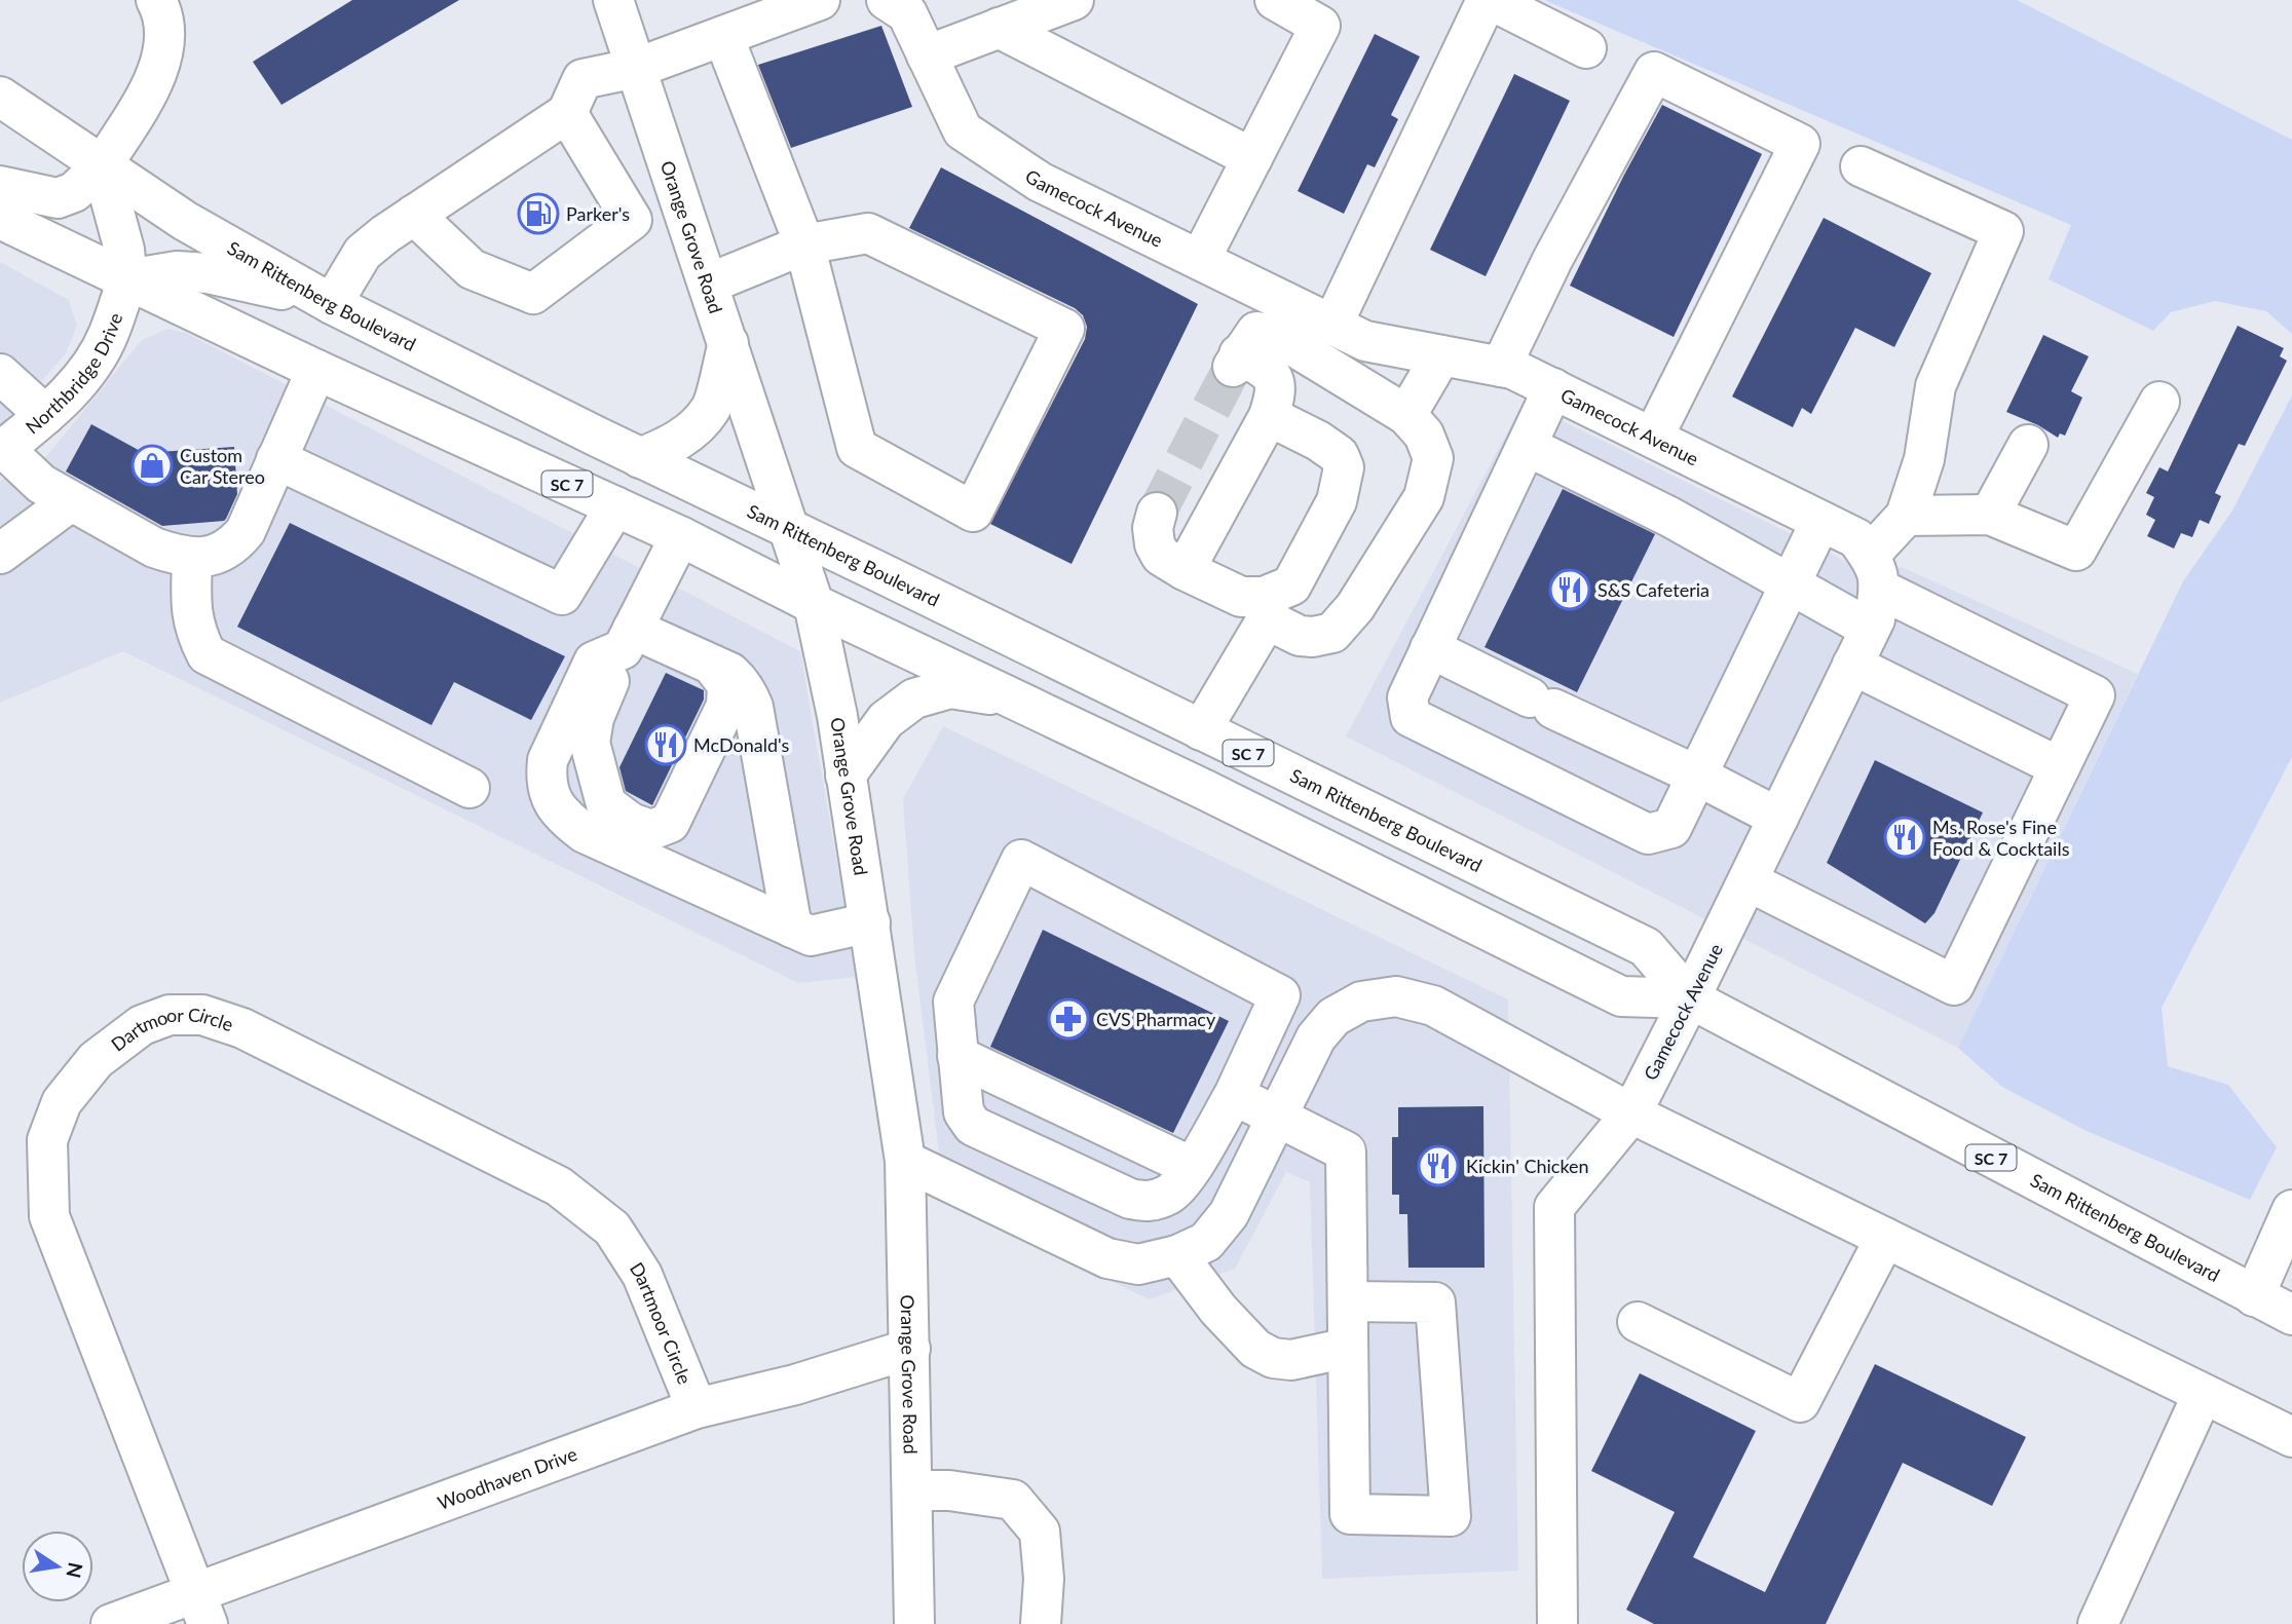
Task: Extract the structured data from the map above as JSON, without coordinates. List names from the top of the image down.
{
  "streets": {
    "street": [
      "Gamecock Avenue",
      "Orange Grove Road",
      "Sam Rittenberg Boulevard",
      "Northbridge Drive",
      "SC 7",
      "Dartmoor Circle",
      "Woodhaven Drive"
    ]
  },
  "crossings": [
    ["Gamecock Avenue", "Sam Rittenberg Boulevard"],
    ["Orange Grove Road", "Sam Rittenberg Boulevard"],
    ["Orange Grove Road", "Woodhaven Drive"],
    ["Sam Rittenberg Boulevard", "Northbridge Drive"],
    ["Dartmoor Circle", "Woodhaven Drive"]
  ],
  "places": {
    "fuel station": ["Parker's"],
    "shop": ["Custom Car Stereo"],
    "restaurant": [
      "S&S Cafeteria",
      "McDonald's",
      "Ms. Rose's Fine Food & Cocktails",
      "Kickin' Chicken"
    ],
    "pharmacy": ["CVS Pharmacy"]
  },
  "north": "right"
}
